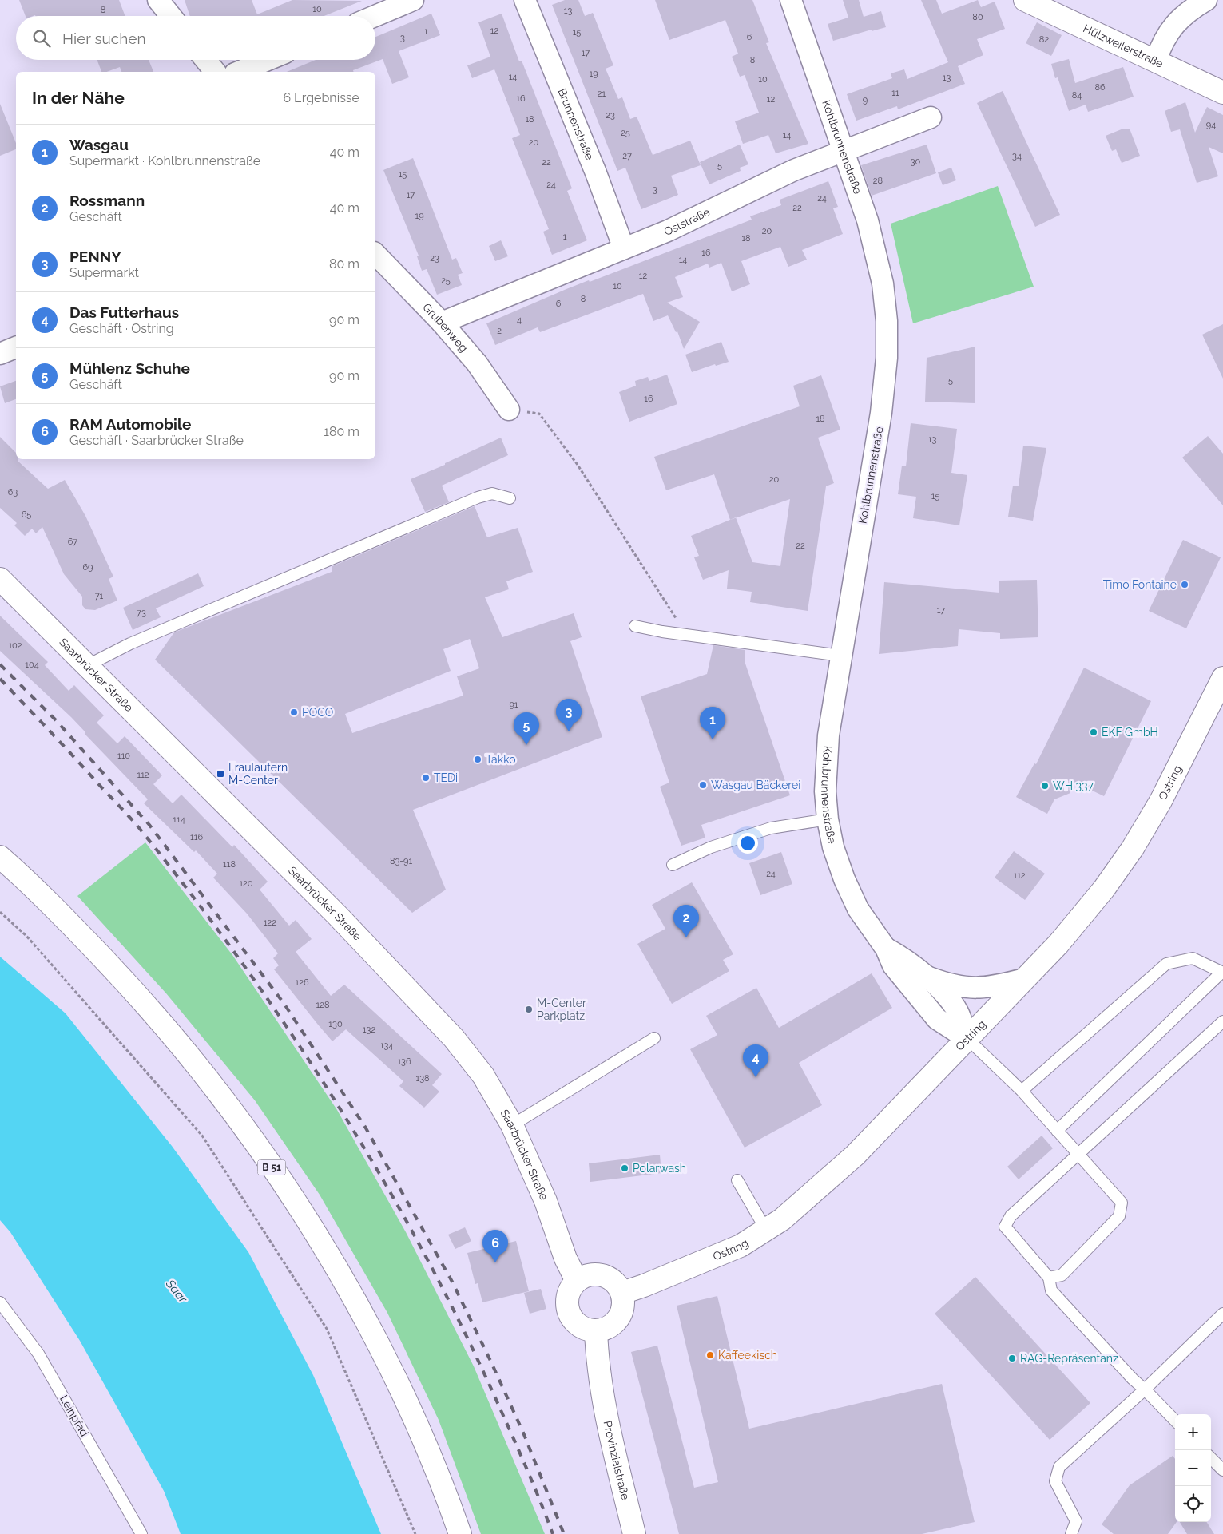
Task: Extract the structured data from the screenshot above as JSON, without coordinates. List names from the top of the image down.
{
  "streets": {
    "street": [
      "Hülzweilerstraße",
      "Brunnenstraße",
      "Kohlbrunnenstraße",
      "Oststraße",
      "Grubenweg",
      "Saarbrücker Straße",
      "Ostring",
      "B 51",
      "Provinzialstraße"
    ],
    "lane": ["Leinpfad"]
  },
  "crossings": [
    ["Brunnenstraße", "Oststraße"],
    ["Kohlbrunnenstraße", "Oststraße"],
    ["Kohlbrunnenstraße", "Ostring"],
    ["Oststraße", "Grubenweg"],
    ["Saarbrücker Straße", "Ostring"],
    ["Saarbrücker Straße", "Provinzialstraße"],
    ["Ostring", "Provinzialstraße"]
  ],
  "water": ["Saar"],
  "places": {
    "other": [
      "Timo Fontaine",
      "POCO",
      "EKF GmbH",
      "Takko",
      "TEDi",
      "Wasgau Bäckerei",
      "WH 337",
      "M-Center Parkplatz",
      "Polarwash",
      "Kaffeekisch",
      "RAG-Repräsentanz"
    ],
    "transit": ["Fraulautern M-Center"]
  },
  "house_numbers": [
    "10",
    "8",
    "13",
    "80",
    "12",
    "1",
    "15",
    "6",
    "3",
    "82",
    "17",
    "8",
    "19",
    "14",
    "13",
    "10",
    "86",
    "11",
    "21",
    "84",
    "16",
    "12",
    "9",
    "23",
    "18",
    "94",
    "25",
    "14",
    "20",
    "27",
    "34",
    "30",
    "22",
    "5",
    "15",
    "28",
    "24",
    "3",
    "17",
    "24",
    "22",
    "19",
    "20",
    "1",
    "18",
    "16",
    "23",
    "14",
    "12",
    "25",
    "10",
    "8",
    "6",
    "4",
    "2",
    "5",
    "16",
    "18",
    "13",
    "20",
    "63",
    "15",
    "65",
    "67",
    "22",
    "69",
    "71",
    "17",
    "73",
    "102",
    "104",
    "91",
    "110",
    "112",
    "114",
    "116",
    "83-91",
    "118",
    "24",
    "112",
    "120",
    "122",
    "126",
    "128",
    "130",
    "132",
    "134",
    "136",
    "138"
  ],
  "page": {
    "search": "Hier suchen",
    "heading": ["In der Nähe", "6 Ergebnisse"],
    "list": [
      {
        "mark": "1",
        "name": "Wasgau",
        "note": "Supermarkt · Kohlbrunnenstraße",
        "value": "40 m"
      },
      {
        "mark": "2",
        "name": "Rossmann",
        "note": "Geschäft",
        "value": "40 m"
      },
      {
        "mark": "3",
        "name": "PENNY",
        "note": "Supermarkt",
        "value": "80 m"
      },
      {
        "mark": "4",
        "name": "Das Futterhaus",
        "note": "Geschäft · Ostring",
        "value": "90 m"
      },
      {
        "mark": "5",
        "name": "Mühlenz Schuhe",
        "note": "Geschäft",
        "value": "90 m"
      },
      {
        "mark": "6",
        "name": "RAM Automobile",
        "note": "Geschäft · Saarbrücker Straße",
        "value": "180 m"
      }
    ],
    "pins": [
      "3",
      "1",
      "5",
      "2",
      "4",
      "6"
    ],
    "map_buttons": ["+", "−"]
  }
}
